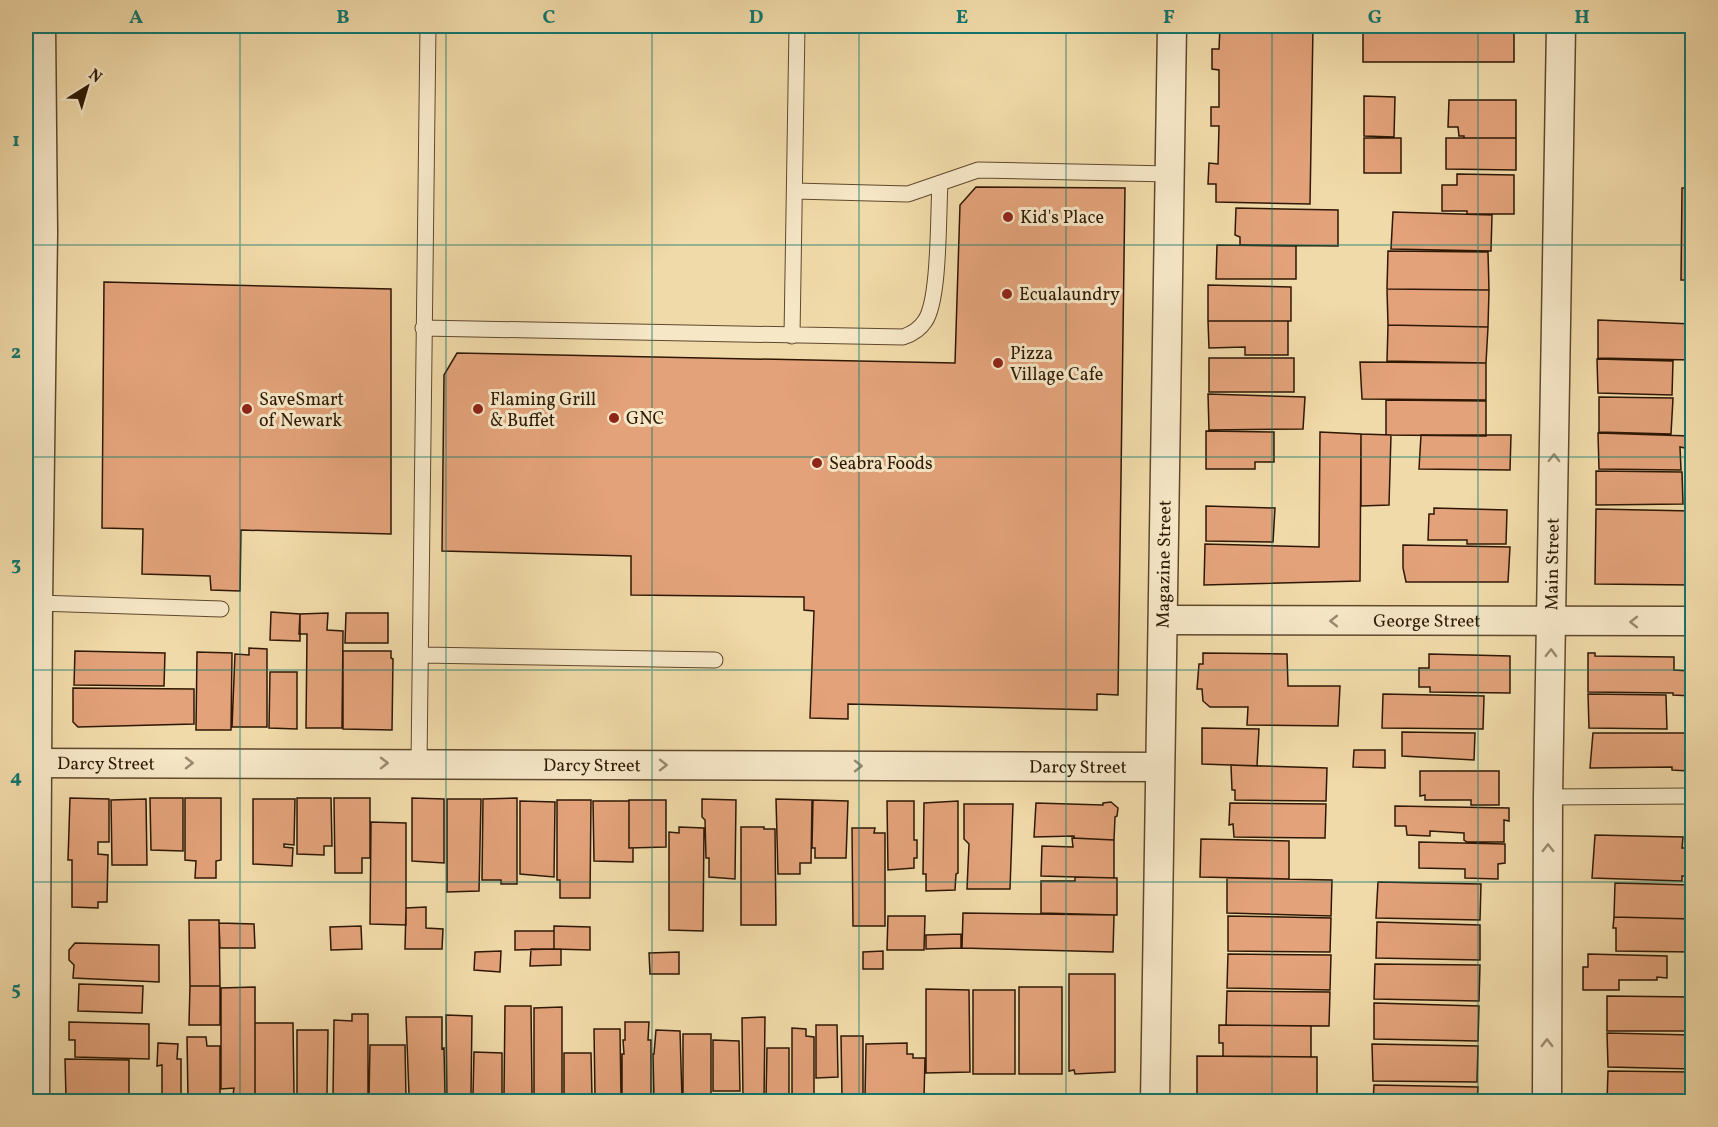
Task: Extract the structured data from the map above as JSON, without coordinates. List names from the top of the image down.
{
  "streets": {
    "street": [
      "Main Street",
      "Magazine Street",
      "George Street",
      "Darcy Street"
    ]
  },
  "crossings": [
    ["Main Street", "George Street"],
    ["Magazine Street", "George Street"],
    ["Magazine Street", "Darcy Street"]
  ],
  "one_way": ["Main Street", "George Street", "Darcy Street"],
  "places": [
    "Kid's Place",
    "Ecualaundry",
    "Pizza Village Cafe",
    "SaveSmart of Newark",
    "Flaming Grill & Buffet",
    "GNC",
    "Seabra Foods"
  ],
  "north": "top right",
  "grid": {
    "columns": [
      "A",
      "B",
      "C",
      "D",
      "E",
      "F",
      "G",
      "H"
    ],
    "rows": [
      "1",
      "2",
      "3",
      "4",
      "5"
    ]
  }
}
